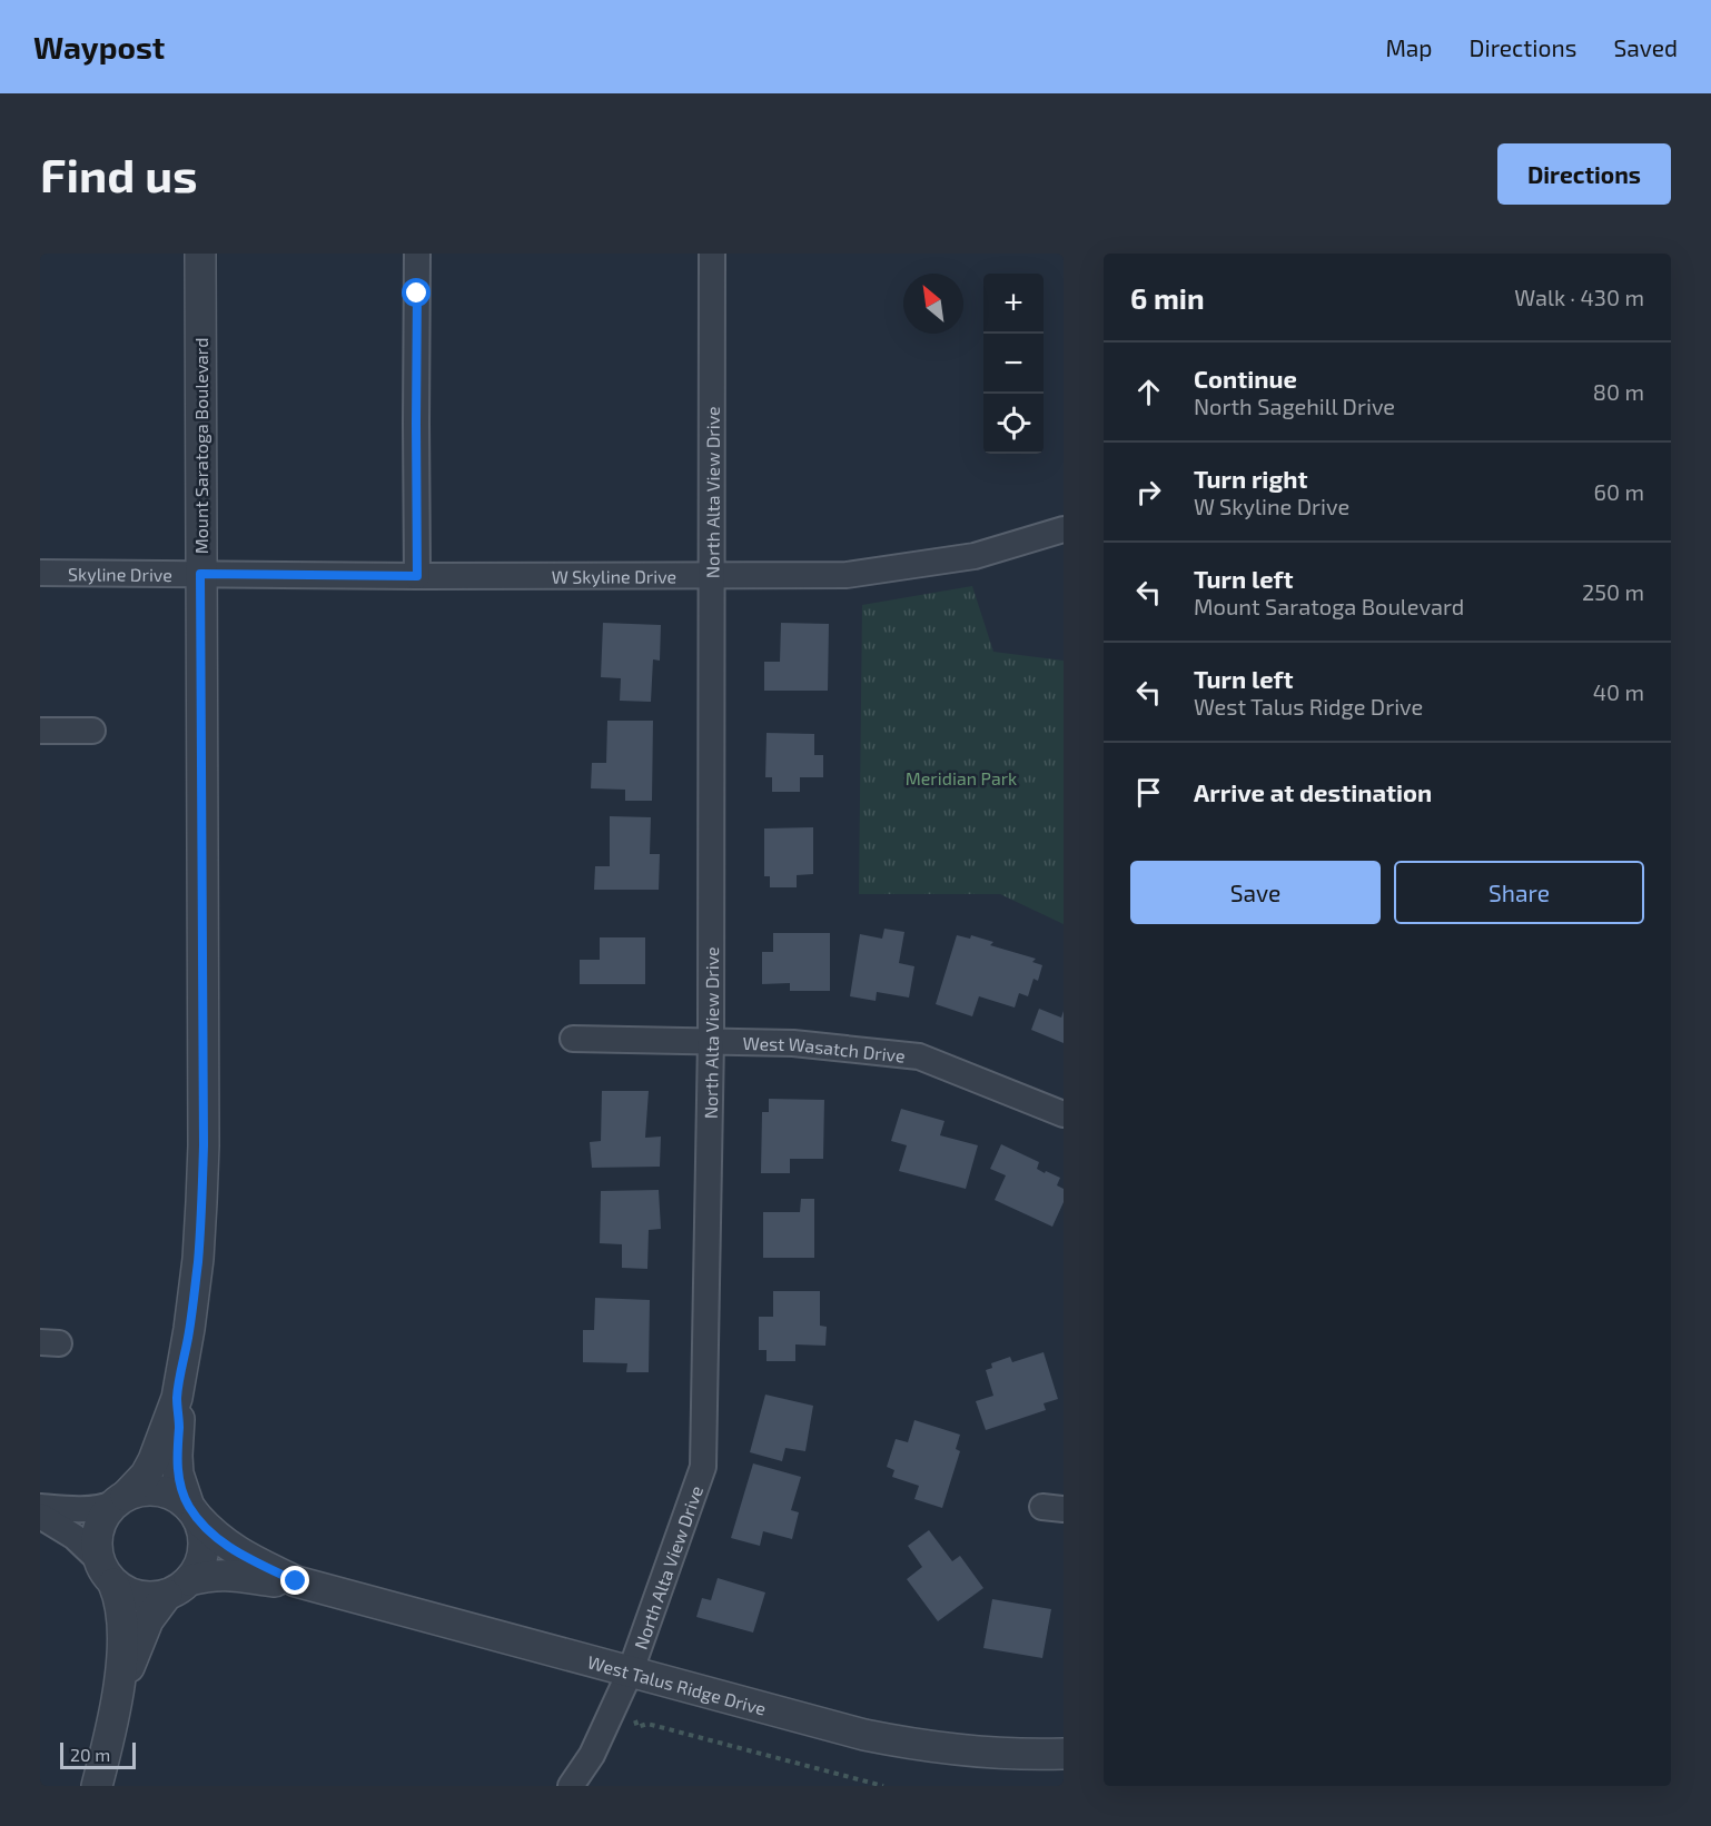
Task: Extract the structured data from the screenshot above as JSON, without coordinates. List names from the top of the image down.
{
  "streets": {
    "street": [
      "Mount Saratoga Boulevard",
      "North Alta View Drive",
      "Skyline Drive",
      "W Skyline Drive",
      "West Wasatch Drive",
      "West Talus Ridge Drive"
    ]
  },
  "crossings": [
    ["Mount Saratoga Boulevard", "Skyline Drive"],
    ["Mount Saratoga Boulevard", "W Skyline Drive"],
    ["Mount Saratoga Boulevard", "West Talus Ridge Drive"],
    ["North Alta View Drive", "W Skyline Drive"],
    ["North Alta View Drive", "West Wasatch Drive"],
    ["North Alta View Drive", "West Talus Ridge Drive"],
    ["Skyline Drive", "W Skyline Drive"]
  ],
  "parks": ["Meridian Park"],
  "scale_bar": "20 m",
  "north": "top left",
  "page": {
    "header": "Waypost",
    "nav": ["Map", "Directions", "Saved"],
    "buttons": [
      "Directions",
      ["Save", "Share"]
    ],
    "title": "Find us",
    "heading": ["6 min", "Walk · 430 m"],
    "map_buttons": ["+", "−"],
    "list": [
      ["Continue", "North Sagehill Drive", "80 m"],
      ["Turn right", "W Skyline Drive", "60 m"],
      ["Turn left", "Mount Saratoga Boulevard", "250 m"],
      ["Turn left", "West Talus Ridge Drive", "40 m"],
      "Arrive at destination"
    ],
    "scale": "20 m"
  }
}
